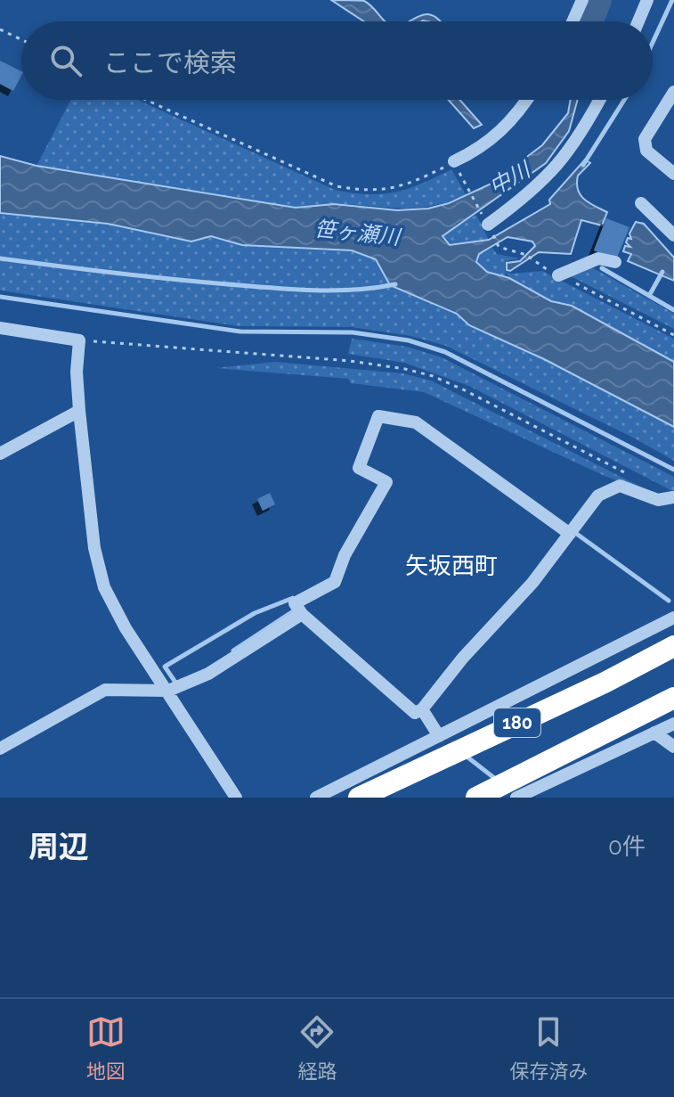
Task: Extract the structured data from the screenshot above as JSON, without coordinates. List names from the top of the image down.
{
  "streets": {
    "highway": ["180"]
  },
  "districts": ["矢坂西町"],
  "water": ["中川", "笹ヶ瀬川"],
  "page": {
    "search": "ここで検索",
    "heading": ["周辺", "0件"],
    "nav": ["地図", "経路", "保存済み"]
  }
}
